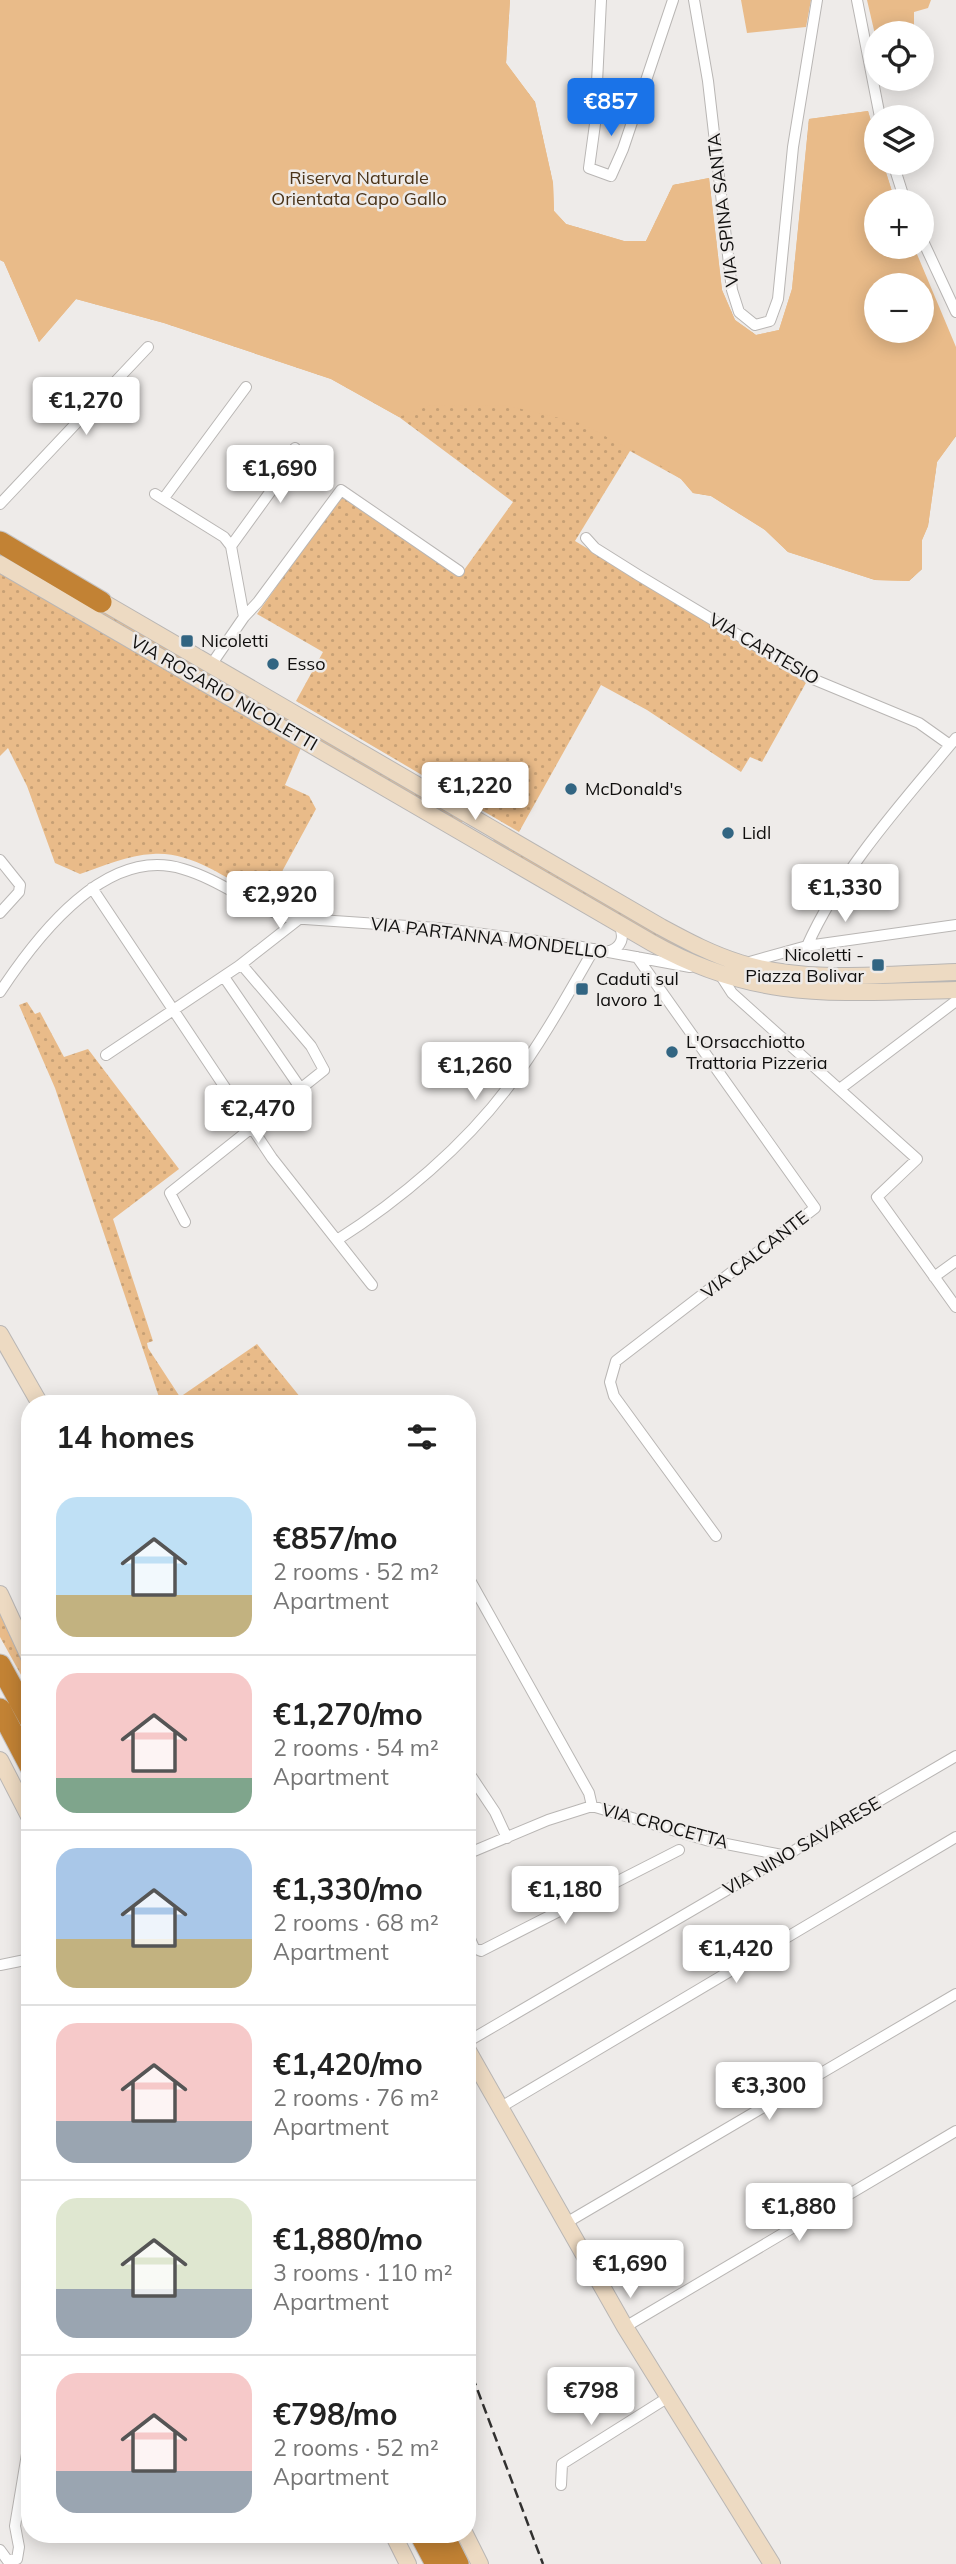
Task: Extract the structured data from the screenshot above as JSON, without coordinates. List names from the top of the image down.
{
  "streets": {
    "main road": ["VIA ROSARIO NICOLETTI"],
    "street": [
      "VIA SPINA SANTA",
      "VIA CARTESIO",
      "VIA PARTANNA MONDELLO",
      "VIA CALCANTE",
      "VIA CROCETTA",
      "VIA NINO SAVARESE"
    ]
  },
  "crossings": [
    ["VIA ROSARIO NICOLETTI", "VIA PARTANNA MONDELLO"],
    ["VIA PARTANNA MONDELLO", "VIA CALCANTE"],
    ["VIA CROCETTA", "VIA NINO SAVARESE"]
  ],
  "parks": ["Riserva Naturale Orientata Capo Gallo"],
  "places": {
    "transit": ["Nicoletti", "Nicoletti - Piazza Bolivar", "Caduti sul lavoro 1"],
    "other": [
      "Esso",
      "McDonald's",
      "Lidl",
      "L'Orsacchiotto Trattoria Pizzeria"
    ]
  },
  "page": {
    "map_buttons": ["+", "−"],
    "price": [
      "€857",
      "€1,270",
      "€1,690",
      "€1,220",
      "€1,330",
      "€2,920",
      "€1,260",
      "€2,470",
      "€1,180",
      "€1,420",
      "€3,300",
      "€1,880",
      "€1,690",
      "€798"
    ],
    "heading": "14 homes",
    "list": [
      {
        "name": "€857/mo",
        "note": "2 rooms · 52 m² · Apartment"
      },
      {
        "name": "€1,270/mo",
        "note": "2 rooms · 54 m² · Apartment"
      },
      {
        "name": "€1,330/mo",
        "note": "2 rooms · 68 m² · Apartment"
      },
      {
        "name": "€1,420/mo",
        "note": "2 rooms · 76 m² · Apartment"
      },
      {
        "name": "€1,880/mo",
        "note": "3 rooms · 110 m² · Apartment"
      },
      {
        "name": "€798/mo",
        "note": "2 rooms · 52 m² · Apartment"
      }
    ]
  }
}
